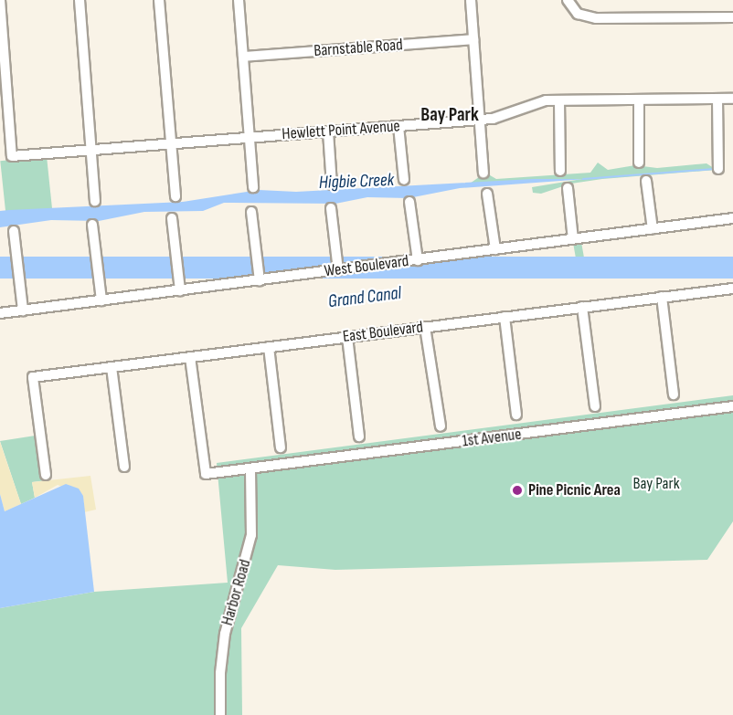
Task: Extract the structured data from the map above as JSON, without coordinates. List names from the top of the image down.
{
  "streets": {
    "street": [
      "Barnstable Road",
      "Hewlett Point Avenue",
      "West Boulevard",
      "East Boulevard",
      "1st Avenue",
      "Harbor Road"
    ]
  },
  "crossings": [
    ["East Boulevard", "1st Avenue"],
    ["1st Avenue", "Harbor Road"]
  ],
  "districts": ["Bay Park"],
  "water": ["Higbie Creek", "Grand Canal"],
  "parks": ["Bay Park"],
  "places": ["Pine Picnic Area"]
}
